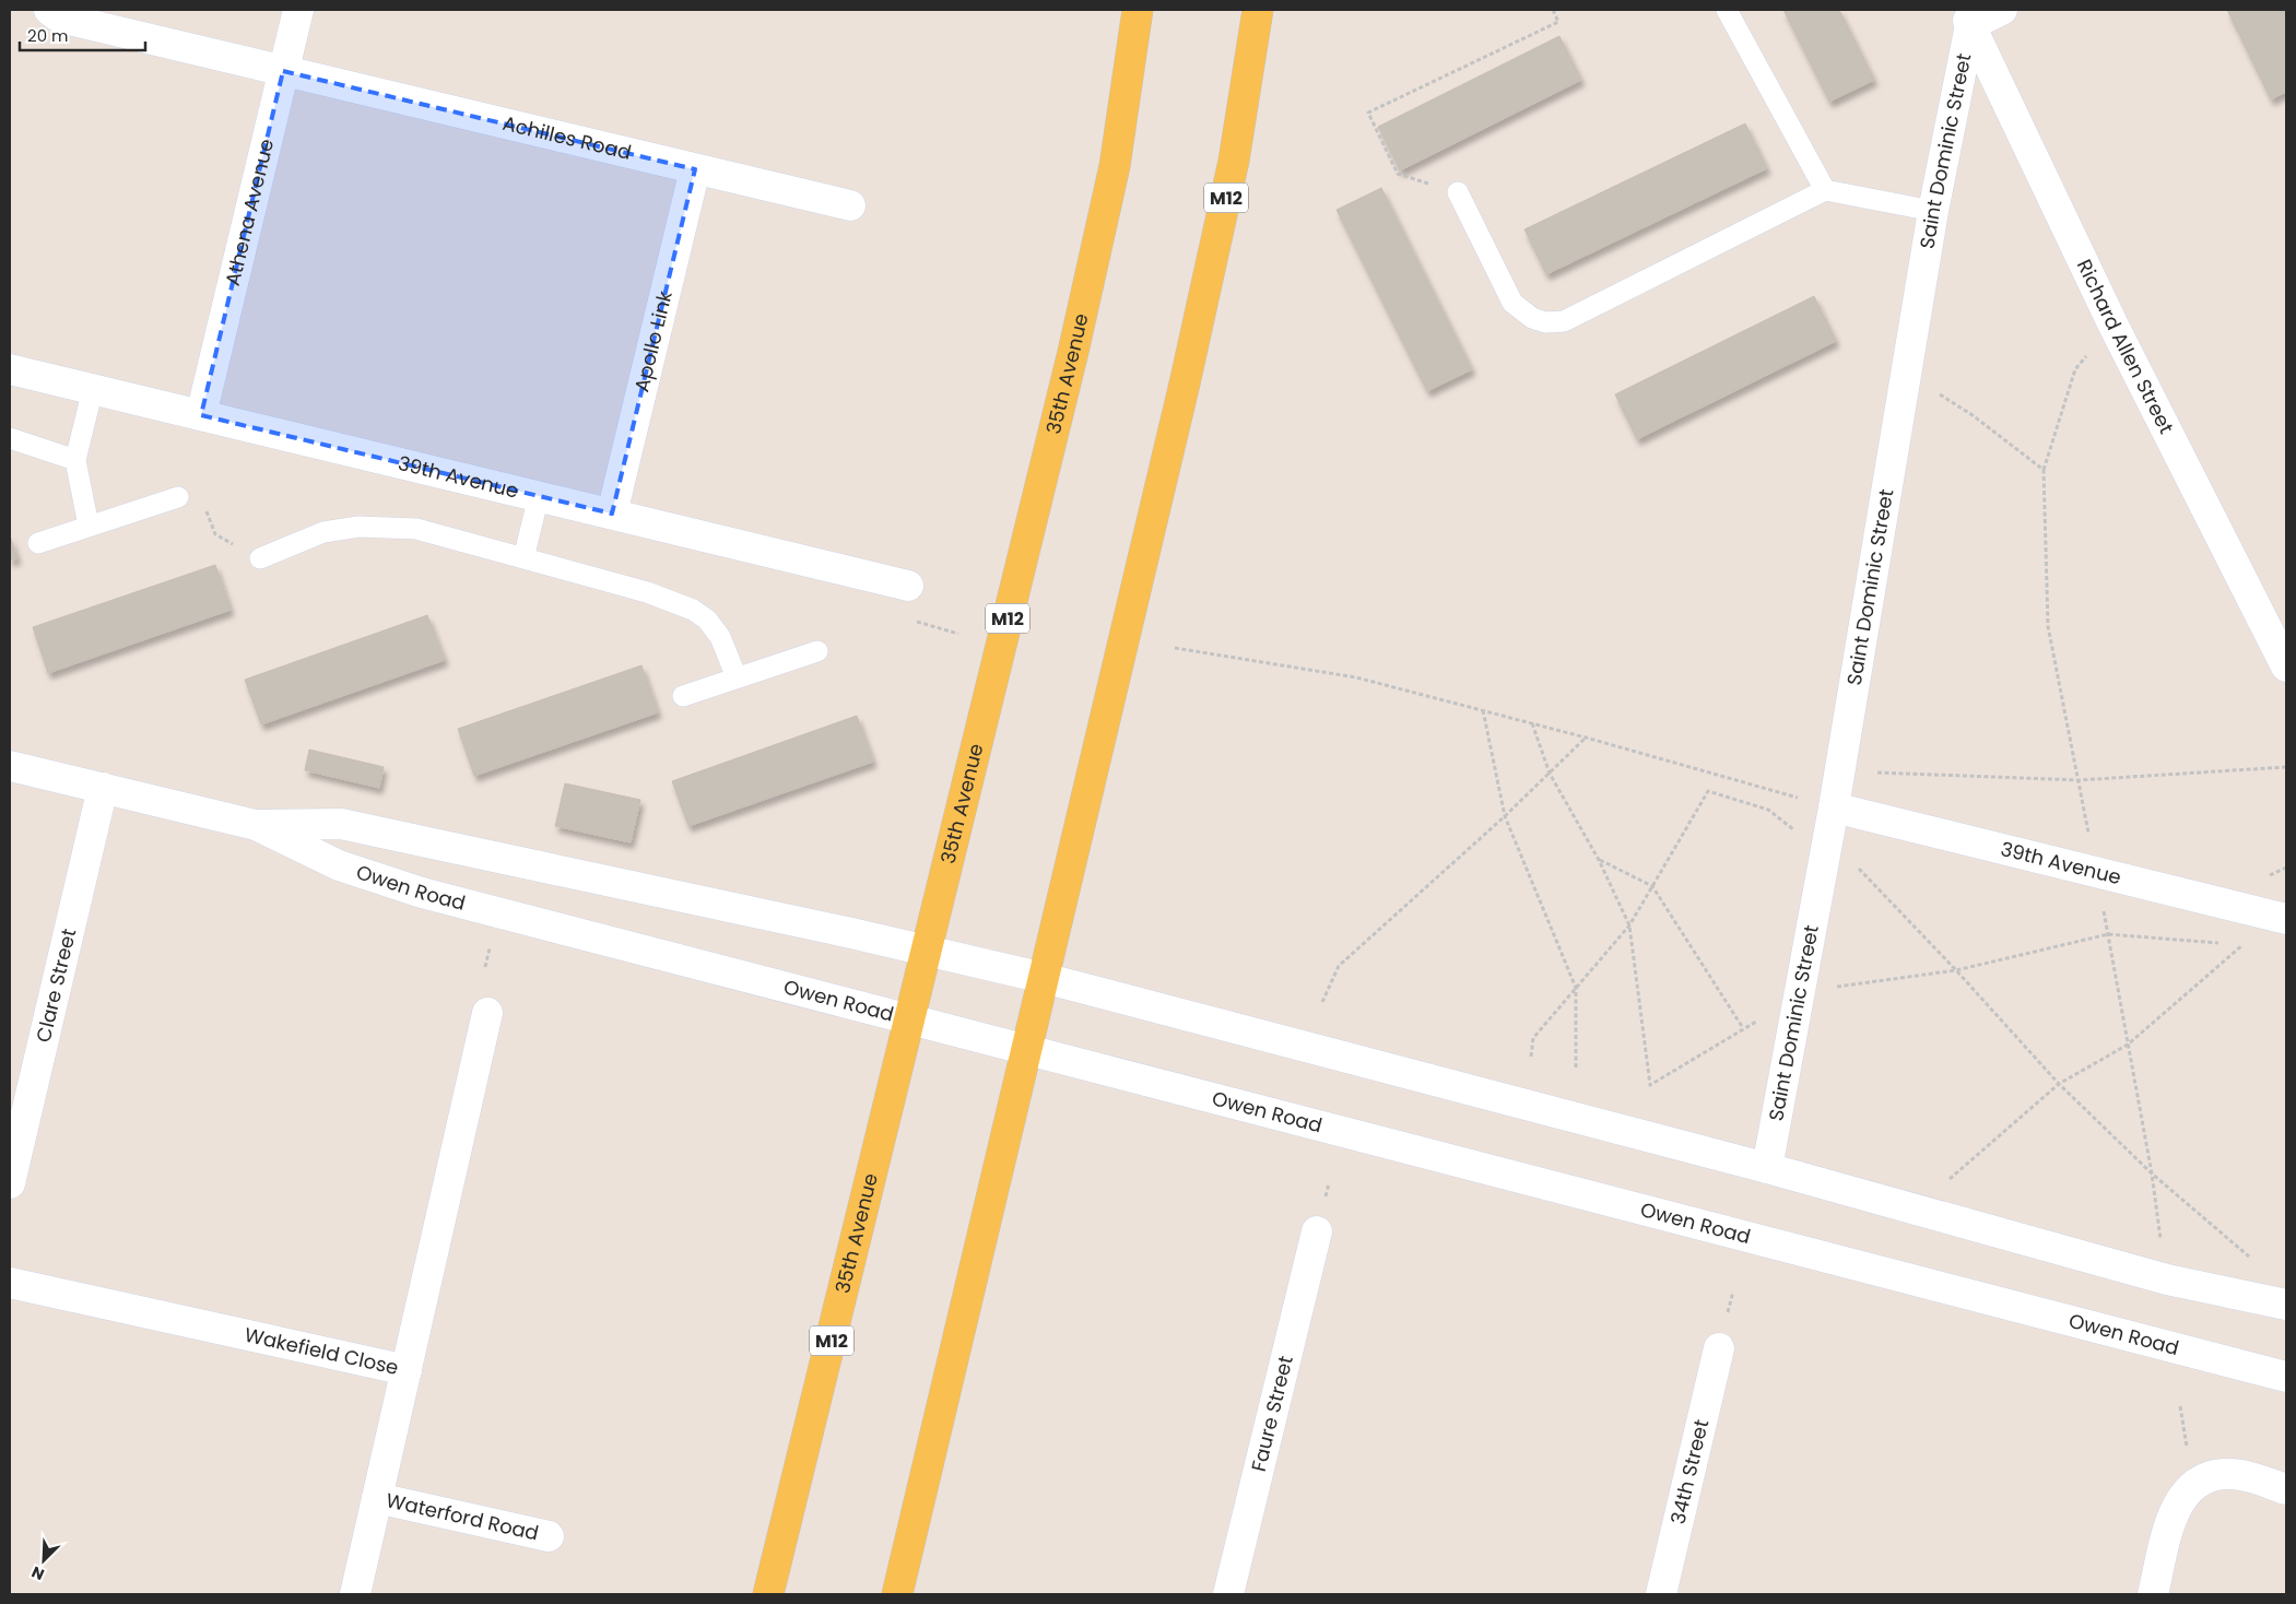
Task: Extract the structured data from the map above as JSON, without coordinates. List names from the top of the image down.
{
  "streets": {
    "main road": ["M12", "35th Avenue"],
    "street": [
      "Achilles Road",
      "Saint Dominic Street",
      "Athena Avenue",
      "Apollo Link",
      "Richard Allen Street",
      "39th Avenue",
      "Owen Road",
      "Clare Street",
      "Wakefield Close",
      "Faure Street",
      "34th Street",
      "Waterford Road"
    ]
  },
  "crossings": [
    ["Achilles Road", "Athena Avenue"],
    ["Achilles Road", "Apollo Link"],
    ["Saint Dominic Street", "Richard Allen Street"],
    ["Saint Dominic Street", "39th Avenue"],
    ["Saint Dominic Street", "Owen Road"],
    ["M12", "Owen Road"],
    ["Athena Avenue", "39th Avenue"],
    ["Apollo Link", "39th Avenue"],
    ["35th Avenue", "Owen Road"],
    ["Owen Road", "Clare Street"],
    ["Wakefield Close", "Waterford Road"]
  ],
  "scale_bar": "20 m",
  "north": "bottom left"
}
